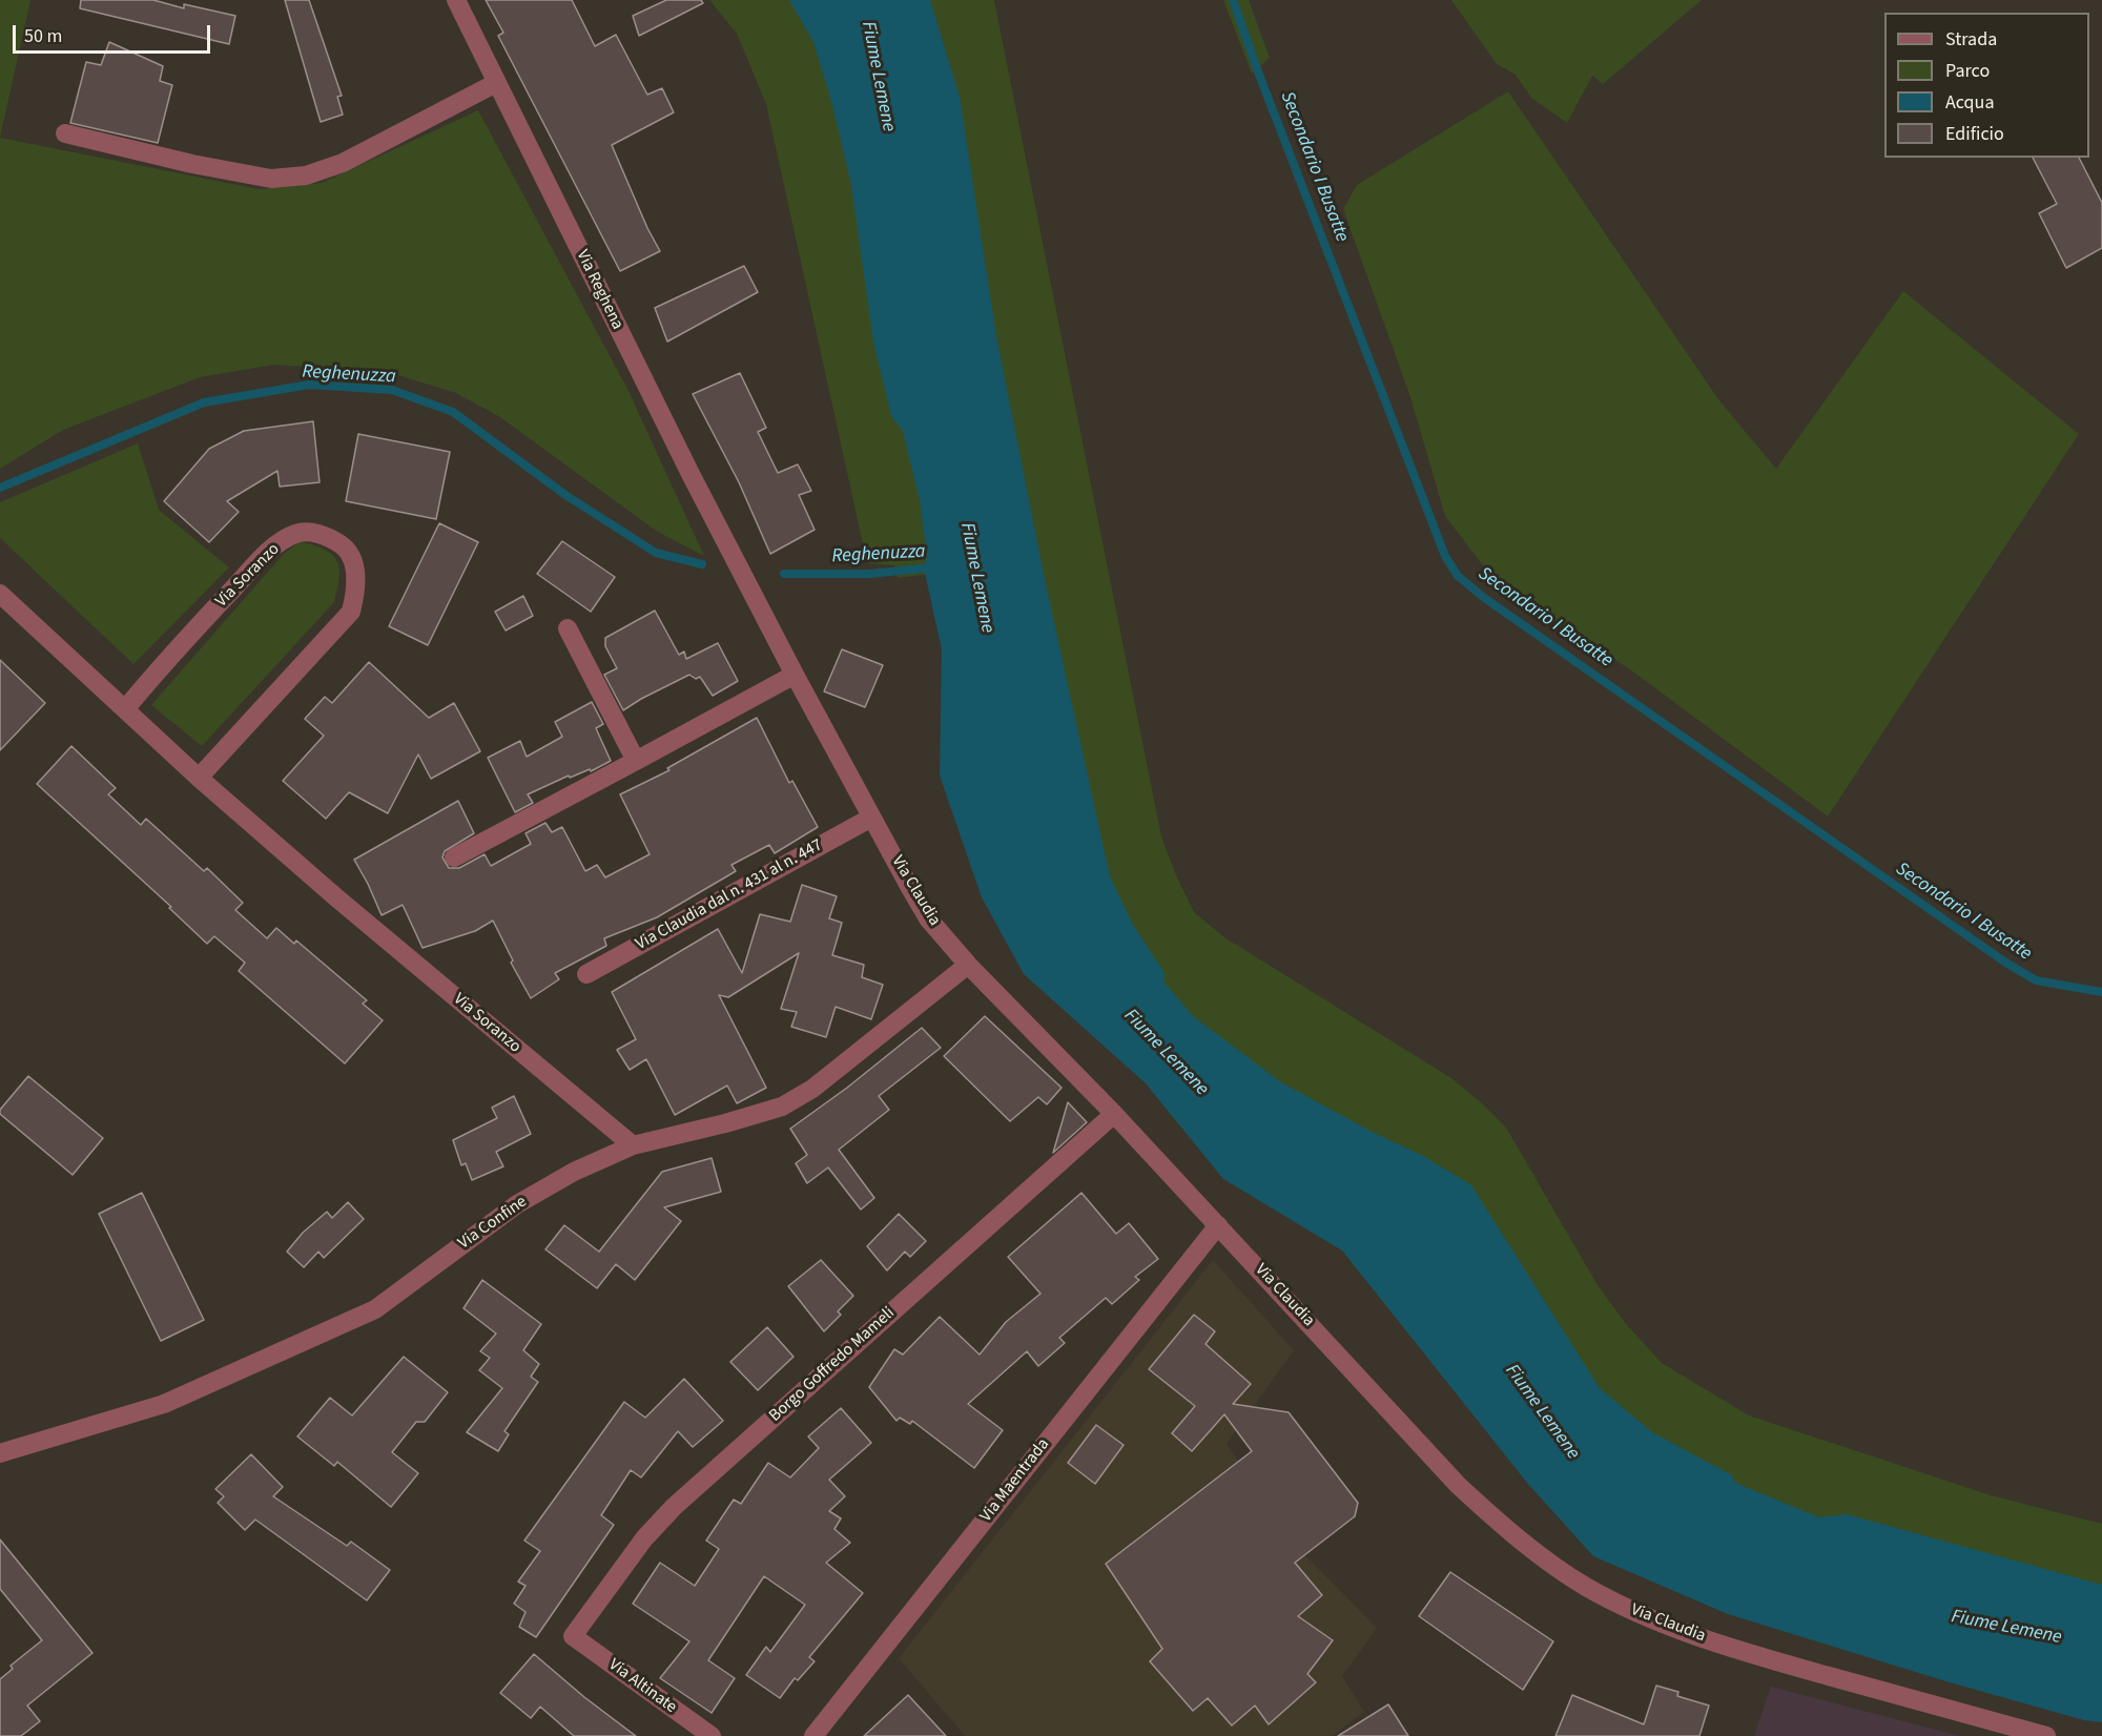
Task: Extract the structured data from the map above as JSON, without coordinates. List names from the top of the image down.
{
  "streets": {
    "street": [
      "Via Reghena",
      "Via Soranzo",
      "Via Claudia",
      "Via Claudia dal n. 431 al n. 447",
      "Via Confine",
      "Borgo Goffredo Mameli",
      "Via Maentrada",
      "Via Altinate"
    ]
  },
  "crossings": [
    ["Via Reghena", "Via Claudia"],
    ["Via Soranzo", "Via Confine"],
    ["Via Claudia", "Via Claudia dal n. 431 al n. 447"],
    ["Via Claudia", "Via Confine"],
    ["Via Claudia", "Borgo Goffredo Mameli"],
    ["Via Claudia", "Via Maentrada"],
    ["Borgo Goffredo Mameli", "Via Altinate"]
  ],
  "water": ["Fiume Lemene", "Secondario I Busatte", "Reghenuzza"],
  "legend": [
    "Strada",
    "Parco",
    "Acqua",
    "Edificio"
  ],
  "scale_bar": "50 m"
}
